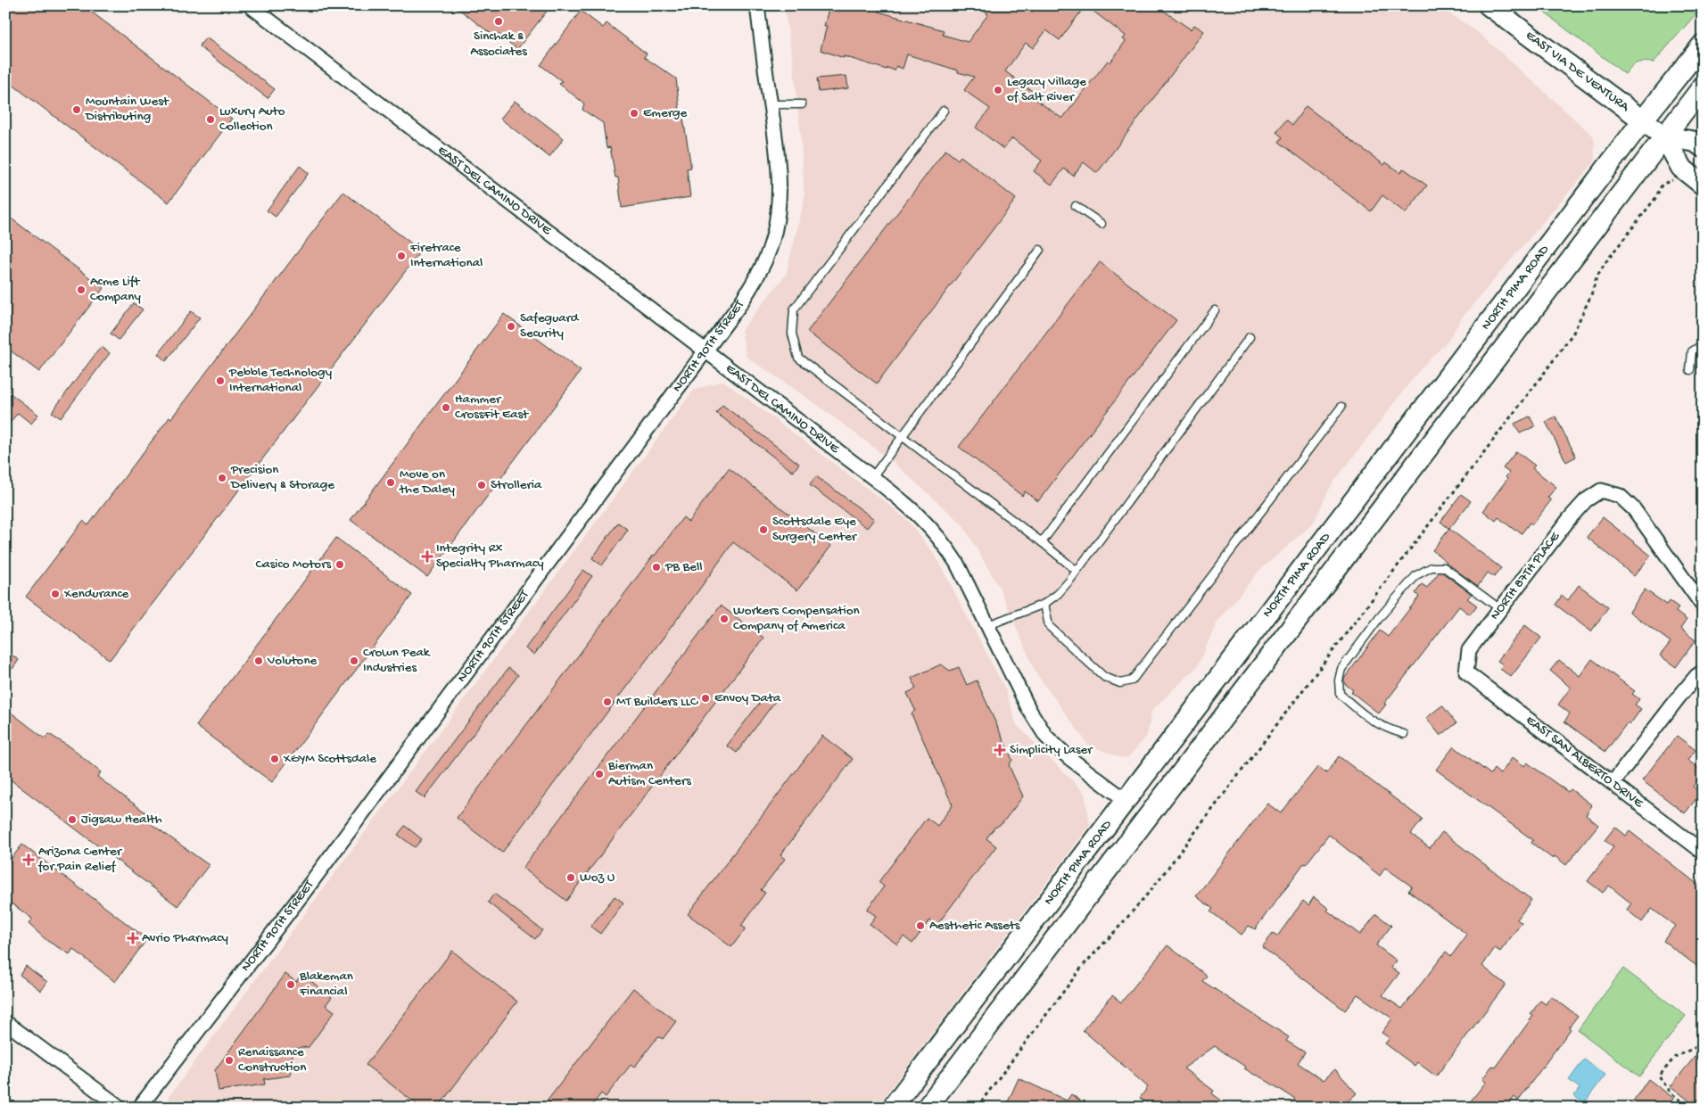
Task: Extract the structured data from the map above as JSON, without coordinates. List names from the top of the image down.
{
  "streets": {
    "main road": ["EAST VIA DE VENTURA", "NORTH PIMA ROAD"],
    "street": [
      "EAST DEL CAMINO DRIVE",
      "NORTH 90TH STREET",
      "NORTH 87TH PLACE",
      "EAST SAN ALBERTO DRIVE"
    ]
  },
  "crossings": [
    ["EAST VIA DE VENTURA", "NORTH PIMA ROAD"],
    ["EAST DEL CAMINO DRIVE", "NORTH PIMA ROAD"],
    ["EAST DEL CAMINO DRIVE", "NORTH 90TH STREET"],
    ["NORTH 87TH PLACE", "EAST SAN ALBERTO DRIVE"]
  ],
  "places": {
    "other": [
      "Sinchak & Associates",
      "Legacy Village of Salt River",
      "Mountain West Distributing",
      "Emerge",
      "Luxury Auto Collection",
      "Firetrace International",
      "Acme Lift Company",
      "Safeguard Security",
      "Pebble Technology International",
      "Hammer CrossFit East",
      "Precision Delivery & Storage",
      "Move on the Daley",
      "Strolleria",
      "Scottsdale Eye Surgery Center",
      "Casico Motors",
      "PB Bell",
      "Xendurance",
      "Workers Compensation Company of America",
      "Volutone",
      "Crown Peak Industries",
      "Envoy Data",
      "MT Builders LLC",
      "XGYM Scottsdale",
      "Bierman Autism Centers",
      "Jigsaw Health",
      "Woz U",
      "Aesthetic Assets",
      "Blakeman Financial",
      "Renaissance Construction"
    ],
    "health": [
      "Integrity Rx Specialty Pharmacy",
      "Simplicity Laser",
      "Arizona Center for Pain Relief",
      "Avrio Pharmacy"
    ]
  }
}
